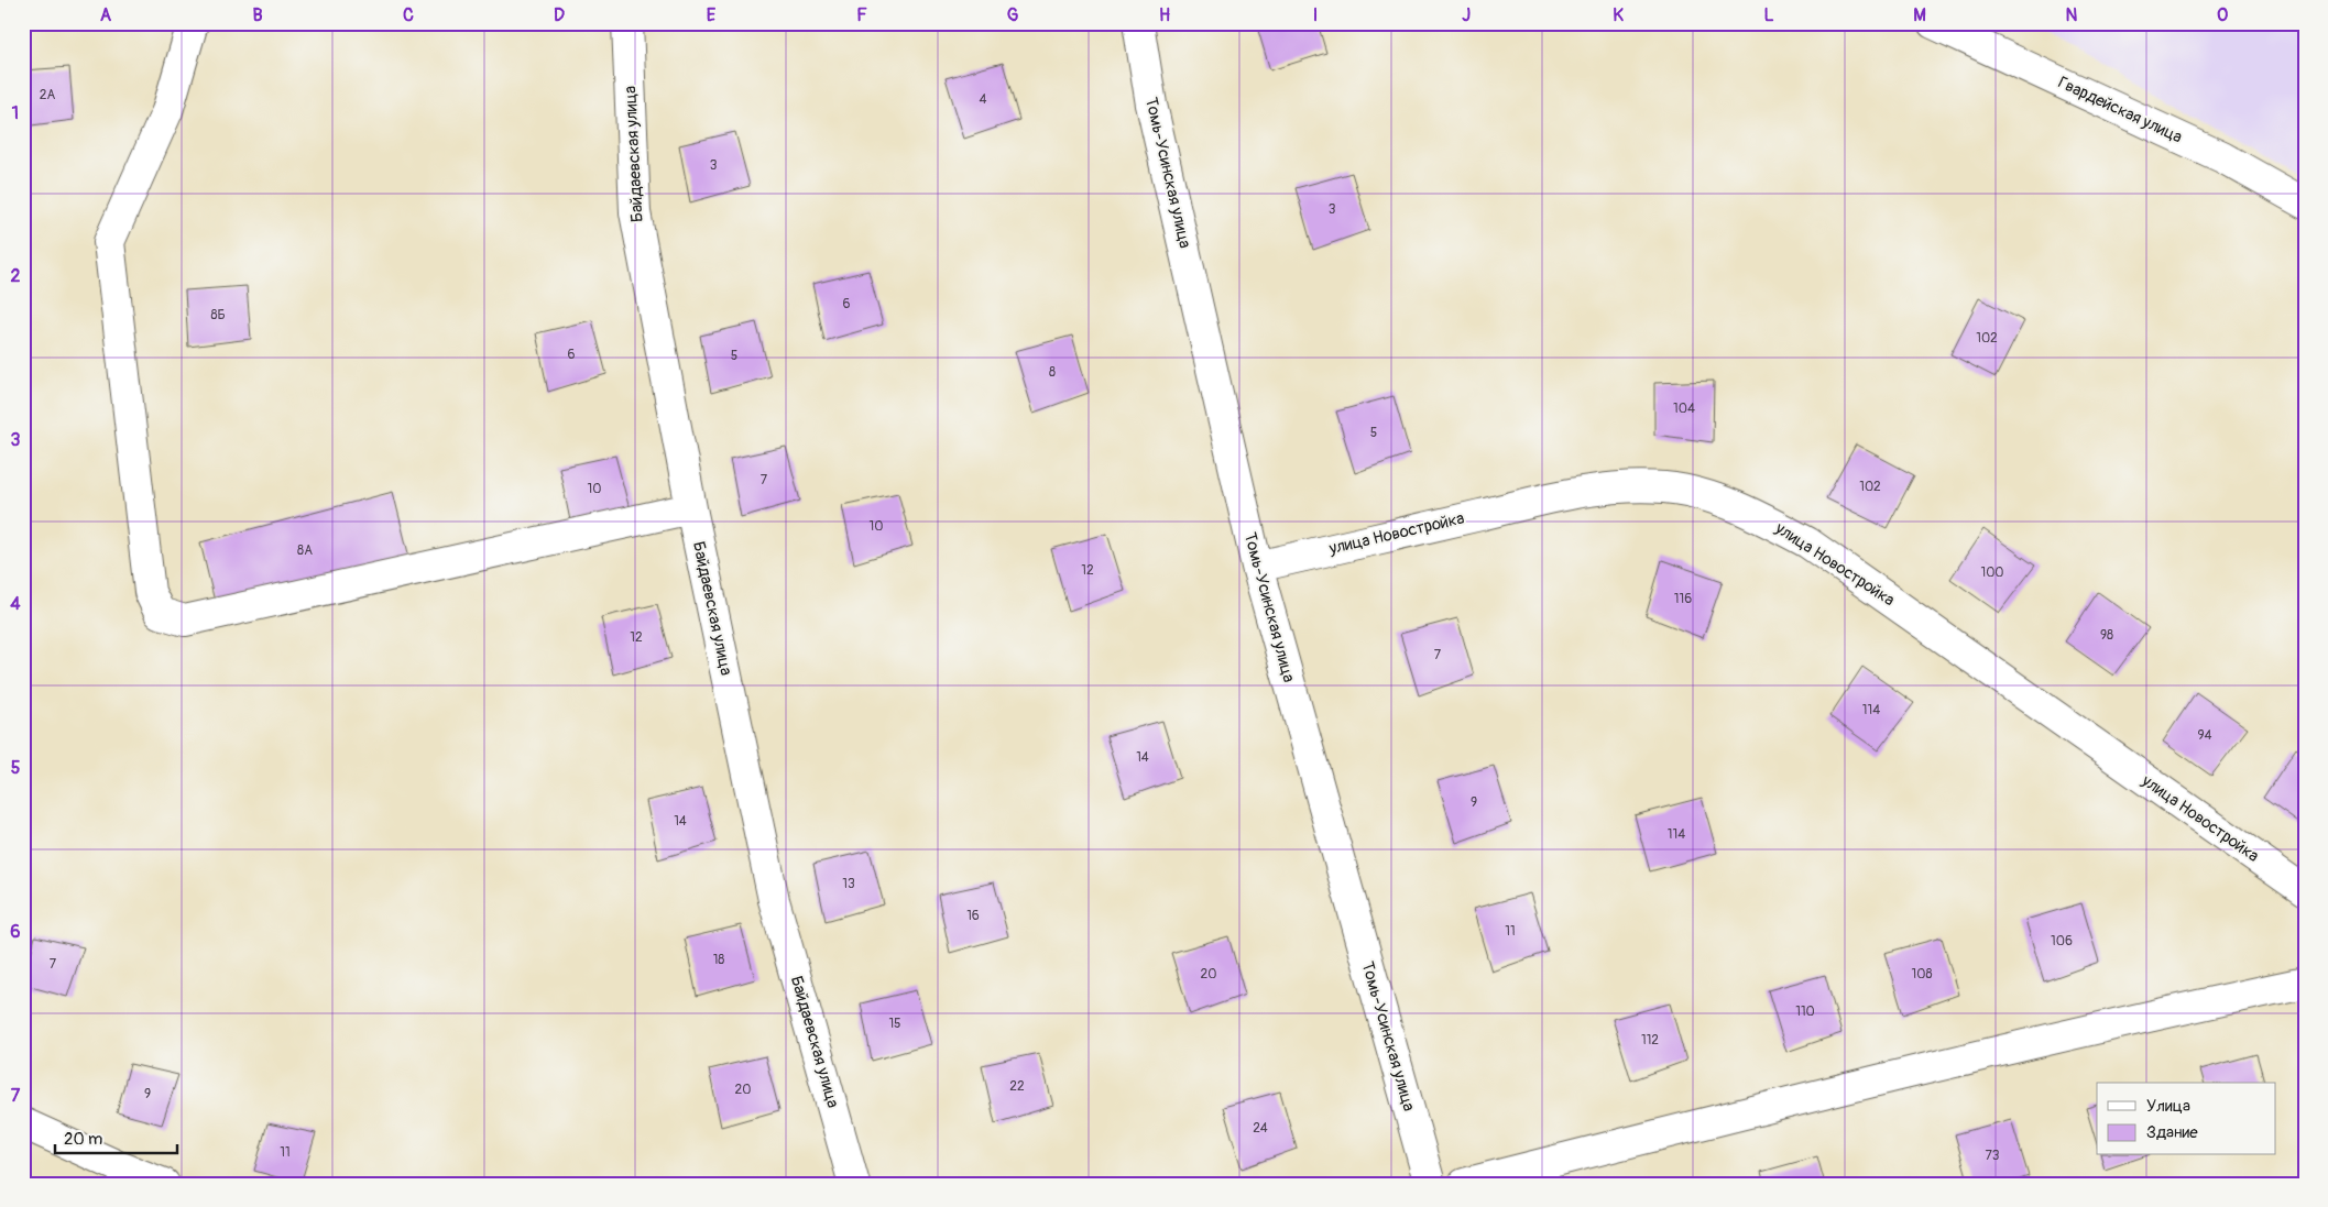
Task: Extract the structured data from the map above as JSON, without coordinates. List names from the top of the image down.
{
  "streets": {
    "street": [
      "Гвардейская улица",
      "Байдаевская улица",
      "Томь-Усинская улица",
      "улица Новостройка"
    ]
  },
  "crossings": [
    ["Томь-Усинская улица", "улица Новостройка"]
  ],
  "house_numbers": [
    "2А",
    "4",
    "3",
    "3",
    "6",
    "8Б",
    "102",
    "6",
    "5",
    "8",
    "104",
    "5",
    "7",
    "102",
    "10",
    "10",
    "8А",
    "12",
    "100",
    "116",
    "98",
    "12",
    "7",
    "114",
    "94",
    "14",
    "9",
    "14",
    "114",
    "13",
    "16",
    "11",
    "106",
    "18",
    "7",
    "20",
    "108",
    "110",
    "15",
    "112",
    "22",
    "20",
    "9",
    "24",
    "11",
    "73"
  ],
  "legend": ["Улица", "Здание"],
  "scale_bar": "20 m",
  "grid": {
    "columns": [
      "A",
      "B",
      "C",
      "D",
      "E",
      "F",
      "G",
      "H",
      "I",
      "J",
      "K",
      "L",
      "M",
      "N",
      "O"
    ],
    "rows": [
      "1",
      "2",
      "3",
      "4",
      "5",
      "6",
      "7"
    ]
  }
}
